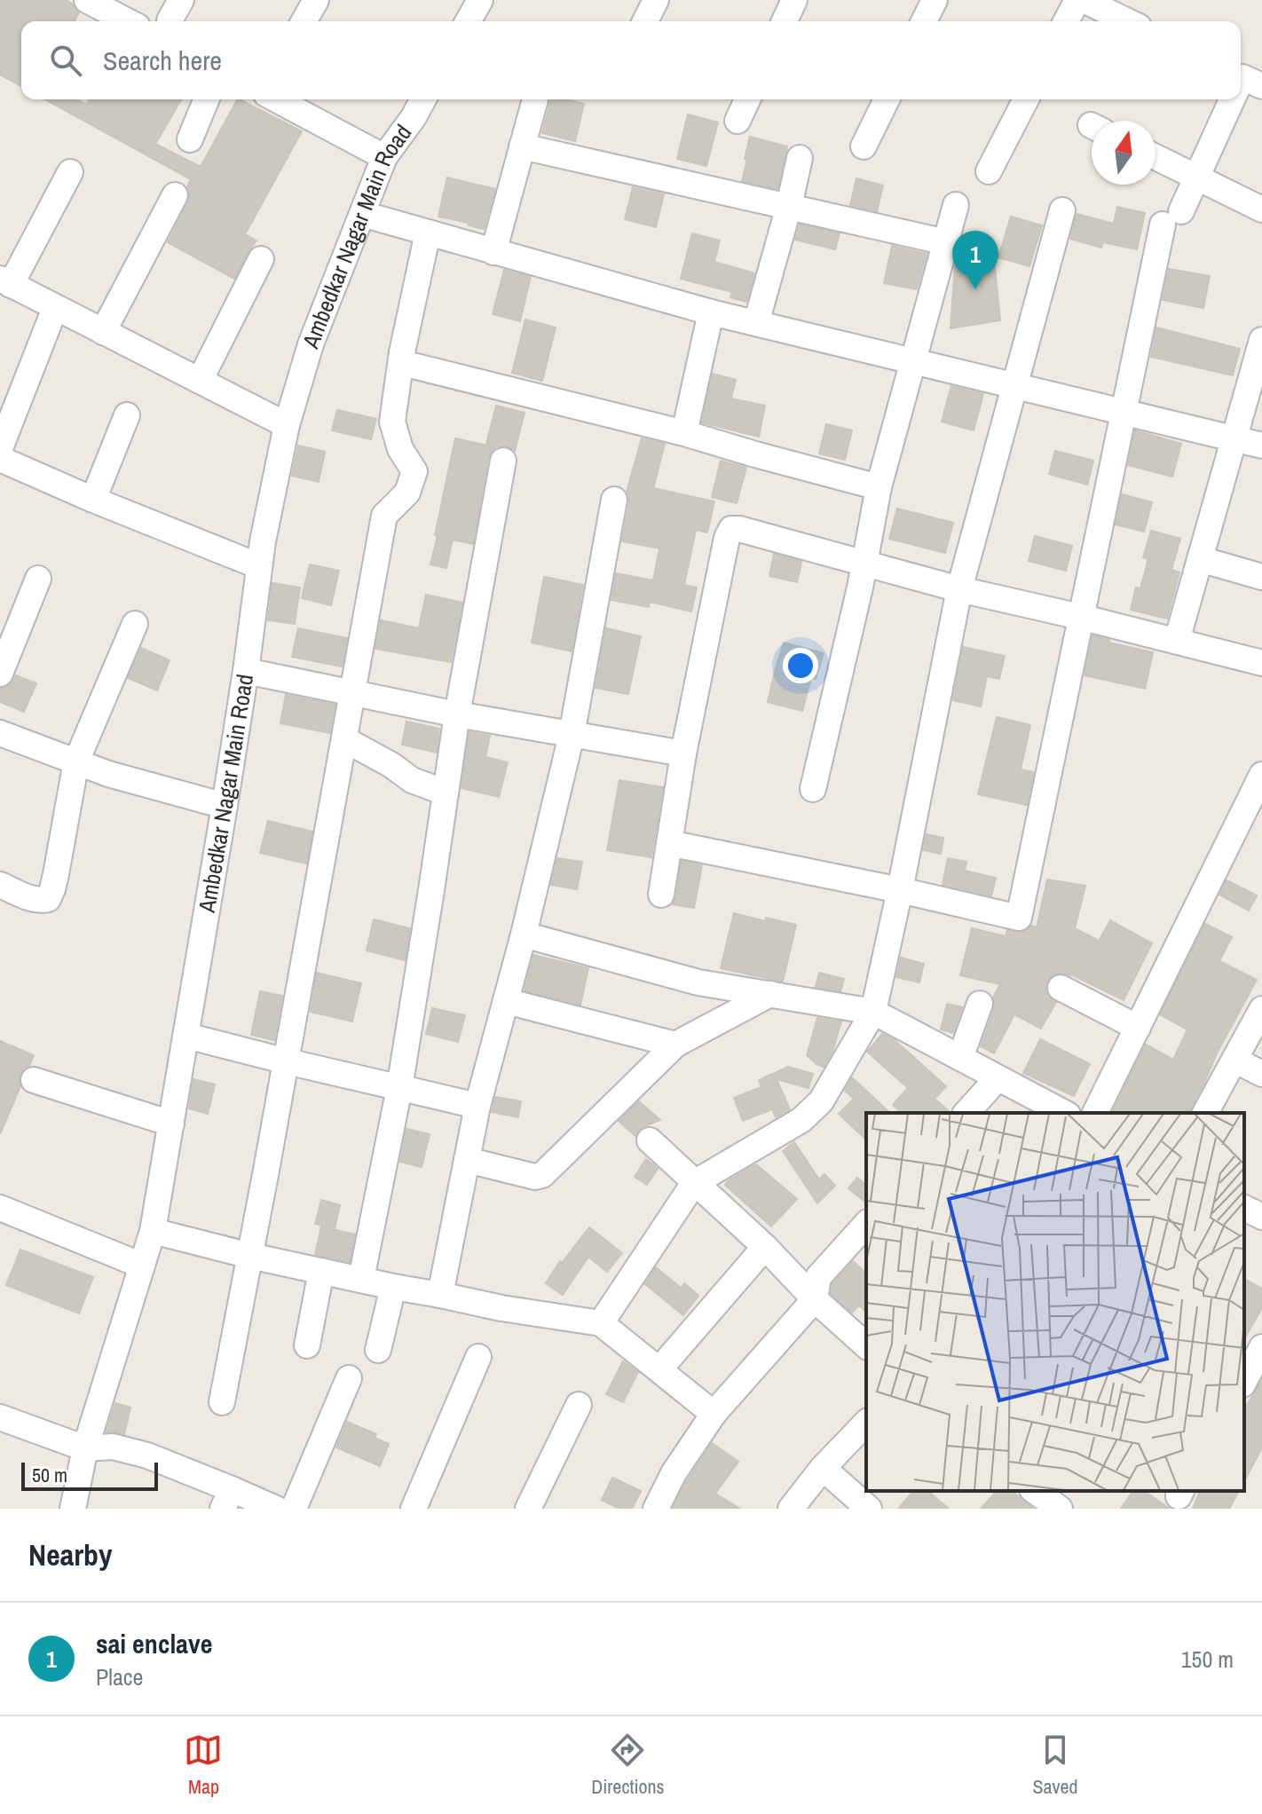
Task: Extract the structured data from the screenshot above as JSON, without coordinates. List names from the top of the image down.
{
  "streets": {
    "street": ["Ambedkar Nagar Main Road"]
  },
  "scale_bar": "50 m",
  "north": "top",
  "page": {
    "search": "Search here",
    "pins": "1",
    "scale": "50 m",
    "heading": "Nearby",
    "list": [
      {
        "mark": "1",
        "name": "sai enclave",
        "note": "Place",
        "value": "150 m"
      }
    ],
    "nav": ["Map", "Directions", "Saved"]
  }
}
